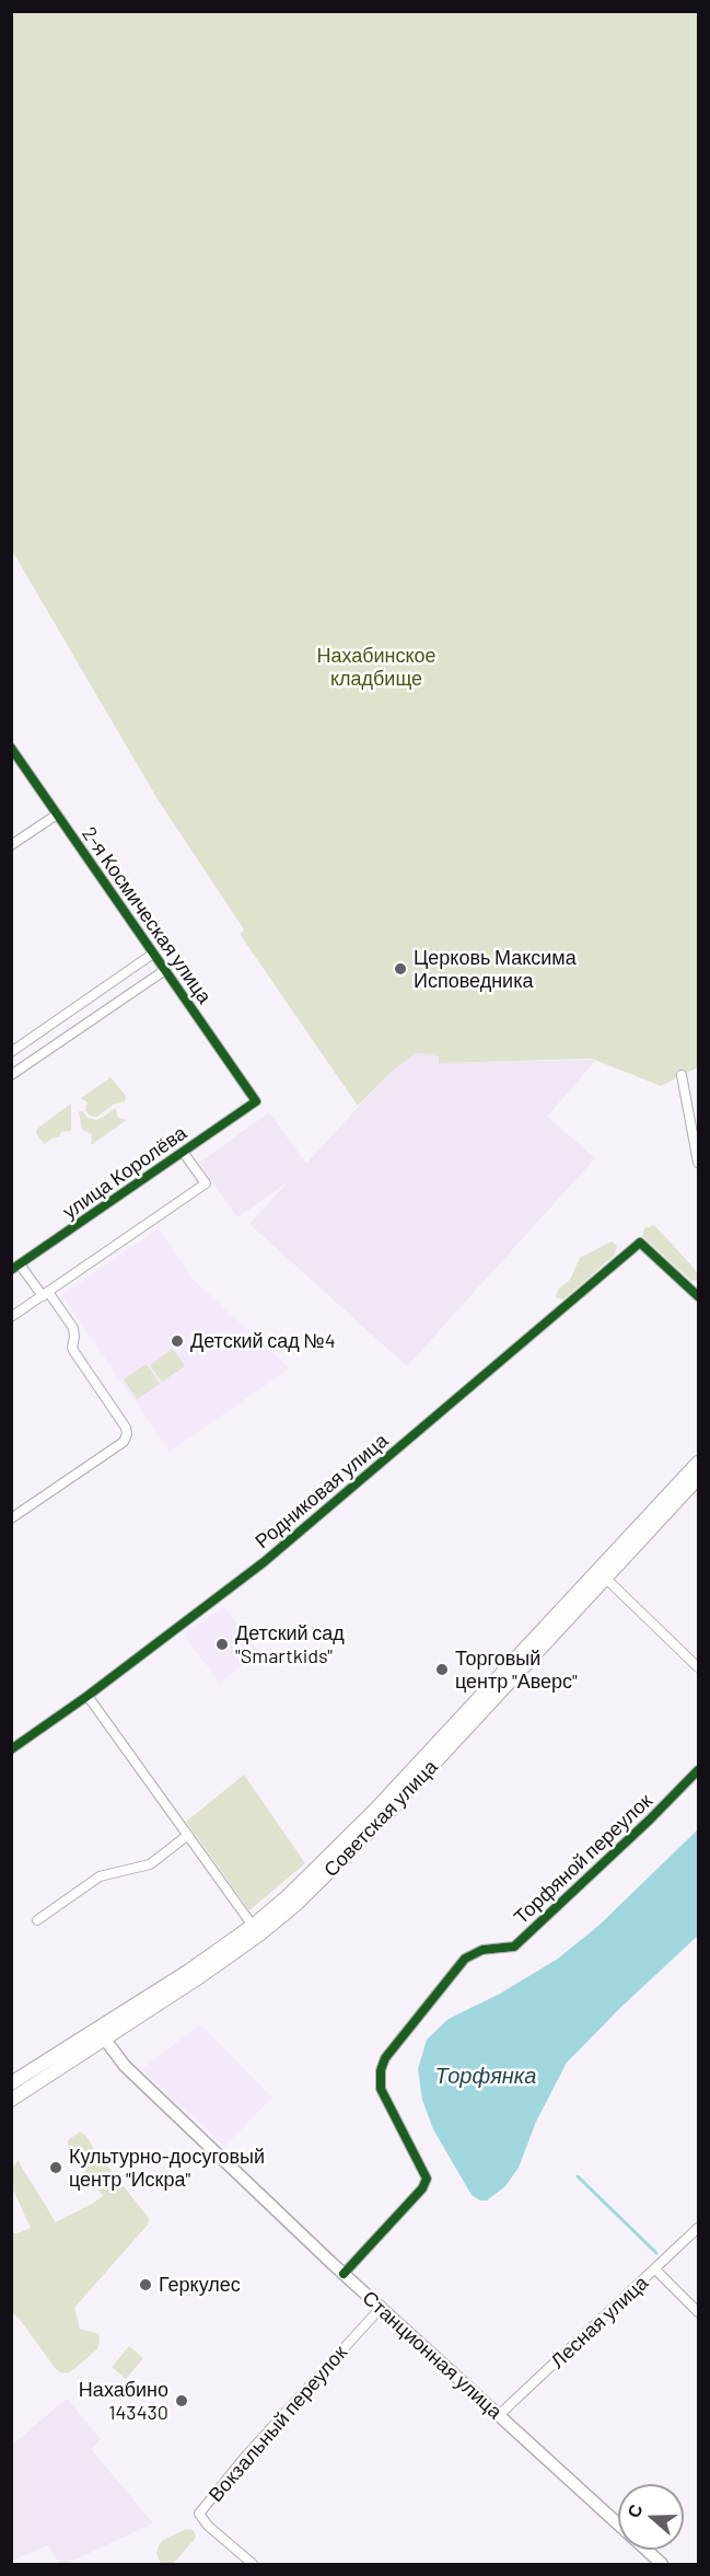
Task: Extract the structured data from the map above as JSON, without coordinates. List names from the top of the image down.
{
  "streets": {
    "main road": ["Советская улица", "Станционная улица"],
    "street": [
      "2-я Космическая улица",
      "улица Королёва",
      "Родниковая улица",
      "Торфяной переулок",
      "Лесная улица",
      "Вокзальный переулок"
    ]
  },
  "crossings": [
    ["2-я Космическая улица", "улица Королёва"],
    ["Советская улица", "Станционная улица"],
    ["Торфяной переулок", "Станционная улица"],
    ["Лесная улица", "Станционная улица"],
    ["Станционная улица", "Вокзальный переулок"]
  ],
  "water": ["Торфянка"],
  "parks": ["Нахабинское кладбище"],
  "places": [
    "Церковь Максима Исповедника",
    "Детский сад №4",
    "Детский сад \"Smartkids\"",
    "Торговый центр \"Аверс\"",
    "Культурно-досуговый центр \"Искра\"",
    "Геркулес",
    "Нахабино 143430"
  ],
  "north": "left"
}
